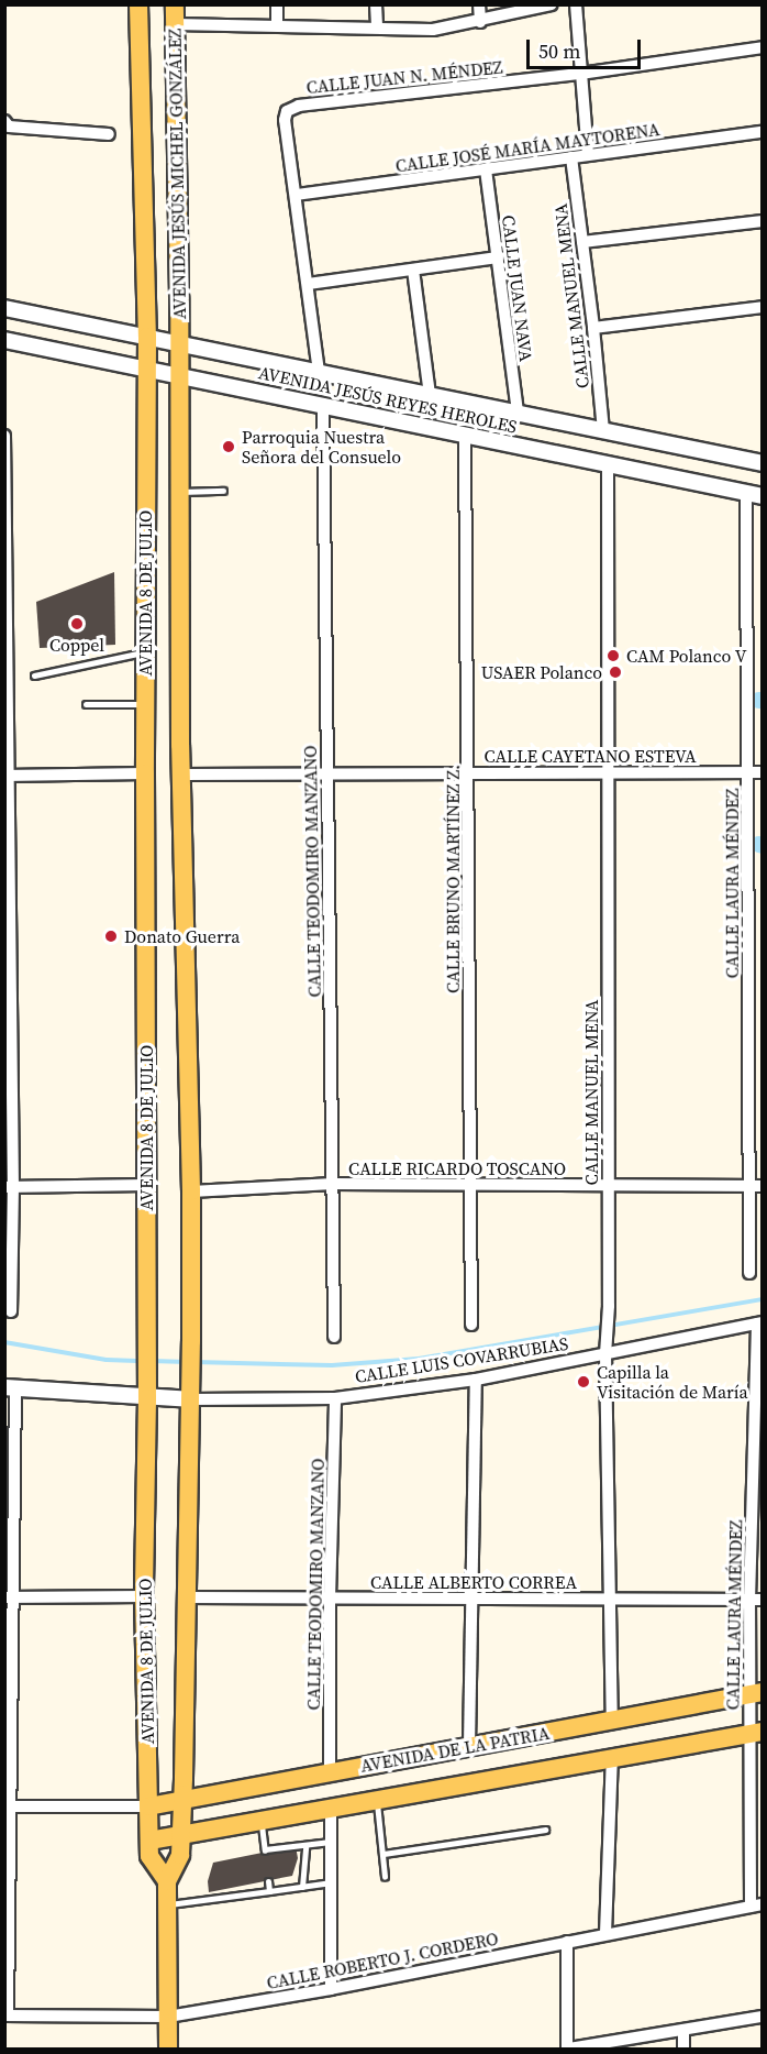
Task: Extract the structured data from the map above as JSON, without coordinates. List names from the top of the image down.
{
  "streets": {
    "main road": ["AVENIDA JESÚS MICHEL GONZÁLEZ", "AVENIDA 8 DE JULIO", "AVENIDA DE LA PATRIA"],
    "street": [
      "CALLE JUAN N. MÉNDEZ",
      "CALLE JOSÉ MARÍA MAYTORENA",
      "CALLE JUAN NAVA",
      "CALLE MANUEL MENA",
      "AVENIDA JESÚS REYES HEROLES",
      "CALLE CAYETANO ESTEVA",
      "CALLE TEODOMIRO MANZANO",
      "CALLE BRUNO MARTÍNEZ Z.",
      "CALLE LAURA MÉNDEZ",
      "CALLE RICARDO TOSCANO",
      "CALLE LUIS COVARRUBIAS",
      "CALLE ALBERTO CORREA",
      "CALLE ROBERTO J. CORDERO"
    ]
  },
  "crossings": [
    ["CALLE JUAN N. MÉNDEZ", "CALLE JOSÉ MARÍA MAYTORENA"],
    ["CALLE JOSÉ MARÍA MAYTORENA", "CALLE JUAN NAVA"],
    ["CALLE JOSÉ MARÍA MAYTORENA", "CALLE MANUEL MENA"],
    ["AVENIDA JESÚS MICHEL GONZÁLEZ", "AVENIDA JESÚS REYES HEROLES"],
    ["AVENIDA JESÚS MICHEL GONZÁLEZ", "AVENIDA 8 DE JULIO"],
    ["CALLE JUAN NAVA", "AVENIDA JESÚS REYES HEROLES"],
    ["CALLE MANUEL MENA", "AVENIDA JESÚS REYES HEROLES"],
    ["CALLE MANUEL MENA", "CALLE CAYETANO ESTEVA"],
    ["CALLE MANUEL MENA", "CALLE RICARDO TOSCANO"],
    ["CALLE MANUEL MENA", "CALLE LUIS COVARRUBIAS"],
    ["CALLE MANUEL MENA", "CALLE ALBERTO CORREA"],
    ["CALLE MANUEL MENA", "AVENIDA DE LA PATRIA"],
    ["AVENIDA JESÚS REYES HEROLES", "AVENIDA 8 DE JULIO"],
    ["AVENIDA JESÚS REYES HEROLES", "CALLE TEODOMIRO MANZANO"],
    ["AVENIDA JESÚS REYES HEROLES", "CALLE BRUNO MARTÍNEZ Z."],
    ["AVENIDA JESÚS REYES HEROLES", "CALLE LAURA MÉNDEZ"],
    ["AVENIDA 8 DE JULIO", "CALLE CAYETANO ESTEVA"],
    ["AVENIDA 8 DE JULIO", "CALLE RICARDO TOSCANO"],
    ["AVENIDA 8 DE JULIO", "CALLE LUIS COVARRUBIAS"],
    ["AVENIDA 8 DE JULIO", "CALLE ALBERTO CORREA"],
    ["AVENIDA 8 DE JULIO", "AVENIDA DE LA PATRIA"],
    ["AVENIDA 8 DE JULIO", "CALLE ROBERTO J. CORDERO"],
    ["CALLE CAYETANO ESTEVA", "CALLE TEODOMIRO MANZANO"],
    ["CALLE CAYETANO ESTEVA", "CALLE BRUNO MARTÍNEZ Z."],
    ["CALLE CAYETANO ESTEVA", "CALLE LAURA MÉNDEZ"],
    ["CALLE TEODOMIRO MANZANO", "CALLE RICARDO TOSCANO"],
    ["CALLE TEODOMIRO MANZANO", "CALLE LUIS COVARRUBIAS"],
    ["CALLE TEODOMIRO MANZANO", "CALLE ALBERTO CORREA"],
    ["CALLE TEODOMIRO MANZANO", "AVENIDA DE LA PATRIA"],
    ["CALLE BRUNO MARTÍNEZ Z.", "CALLE RICARDO TOSCANO"],
    ["CALLE LAURA MÉNDEZ", "CALLE RICARDO TOSCANO"],
    ["CALLE LAURA MÉNDEZ", "CALLE LUIS COVARRUBIAS"],
    ["CALLE LAURA MÉNDEZ", "CALLE ALBERTO CORREA"],
    ["CALLE LAURA MÉNDEZ", "AVENIDA DE LA PATRIA"],
    ["CALLE LAURA MÉNDEZ", "CALLE ROBERTO J. CORDERO"]
  ],
  "places": [
    "Parroquia Nuestra Señora del Consuelo",
    "Coppel",
    "CAM Polanco V",
    "USAER Polanco",
    "Donato Guerra",
    "Capilla la Visitación de María"
  ],
  "scale_bar": "50 m"
}
